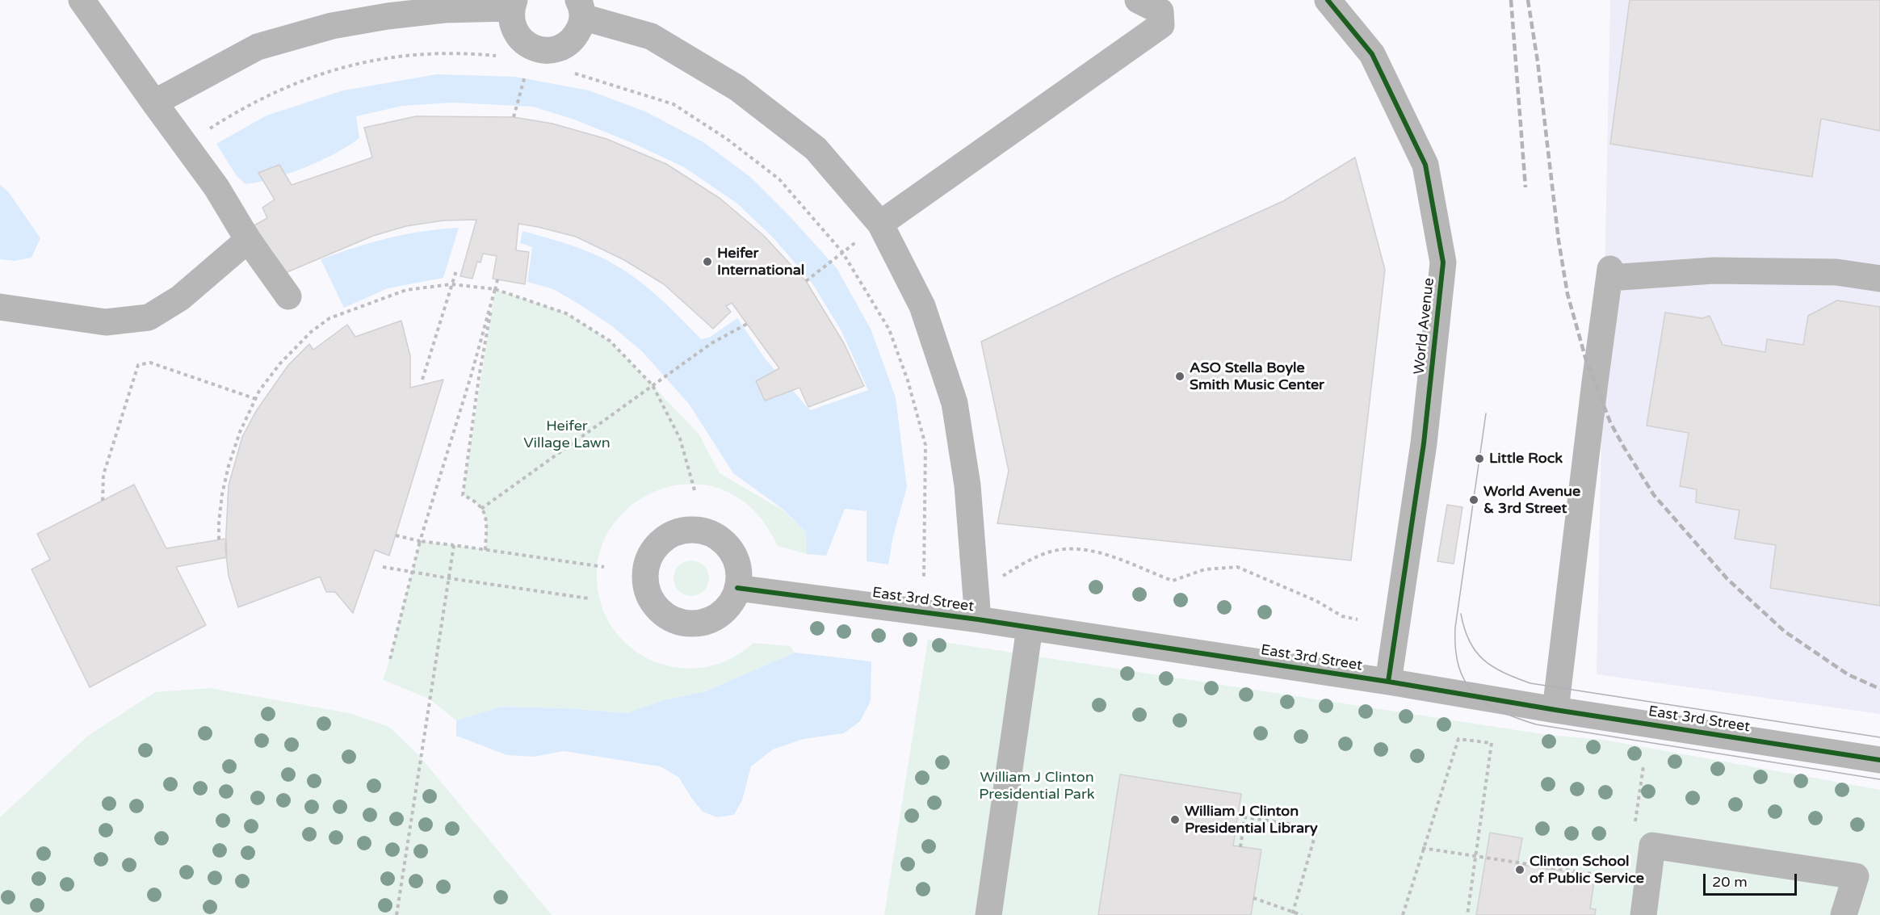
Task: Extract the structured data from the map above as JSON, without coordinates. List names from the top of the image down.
{
  "streets": {
    "street": ["World Avenue", "East 3rd Street"]
  },
  "crossings": [
    ["World Avenue", "East 3rd Street"]
  ],
  "parks": ["Heifer Village Lawn", "William J Clinton Presidential Park"],
  "places": [
    "Heifer International",
    "ASO Stella Boyle Smith Music Center",
    "Little Rock",
    "World Avenue & 3rd Street",
    "William J Clinton Presidential Library",
    "Clinton School of Public Service"
  ],
  "scale_bar": "20 m"
}
